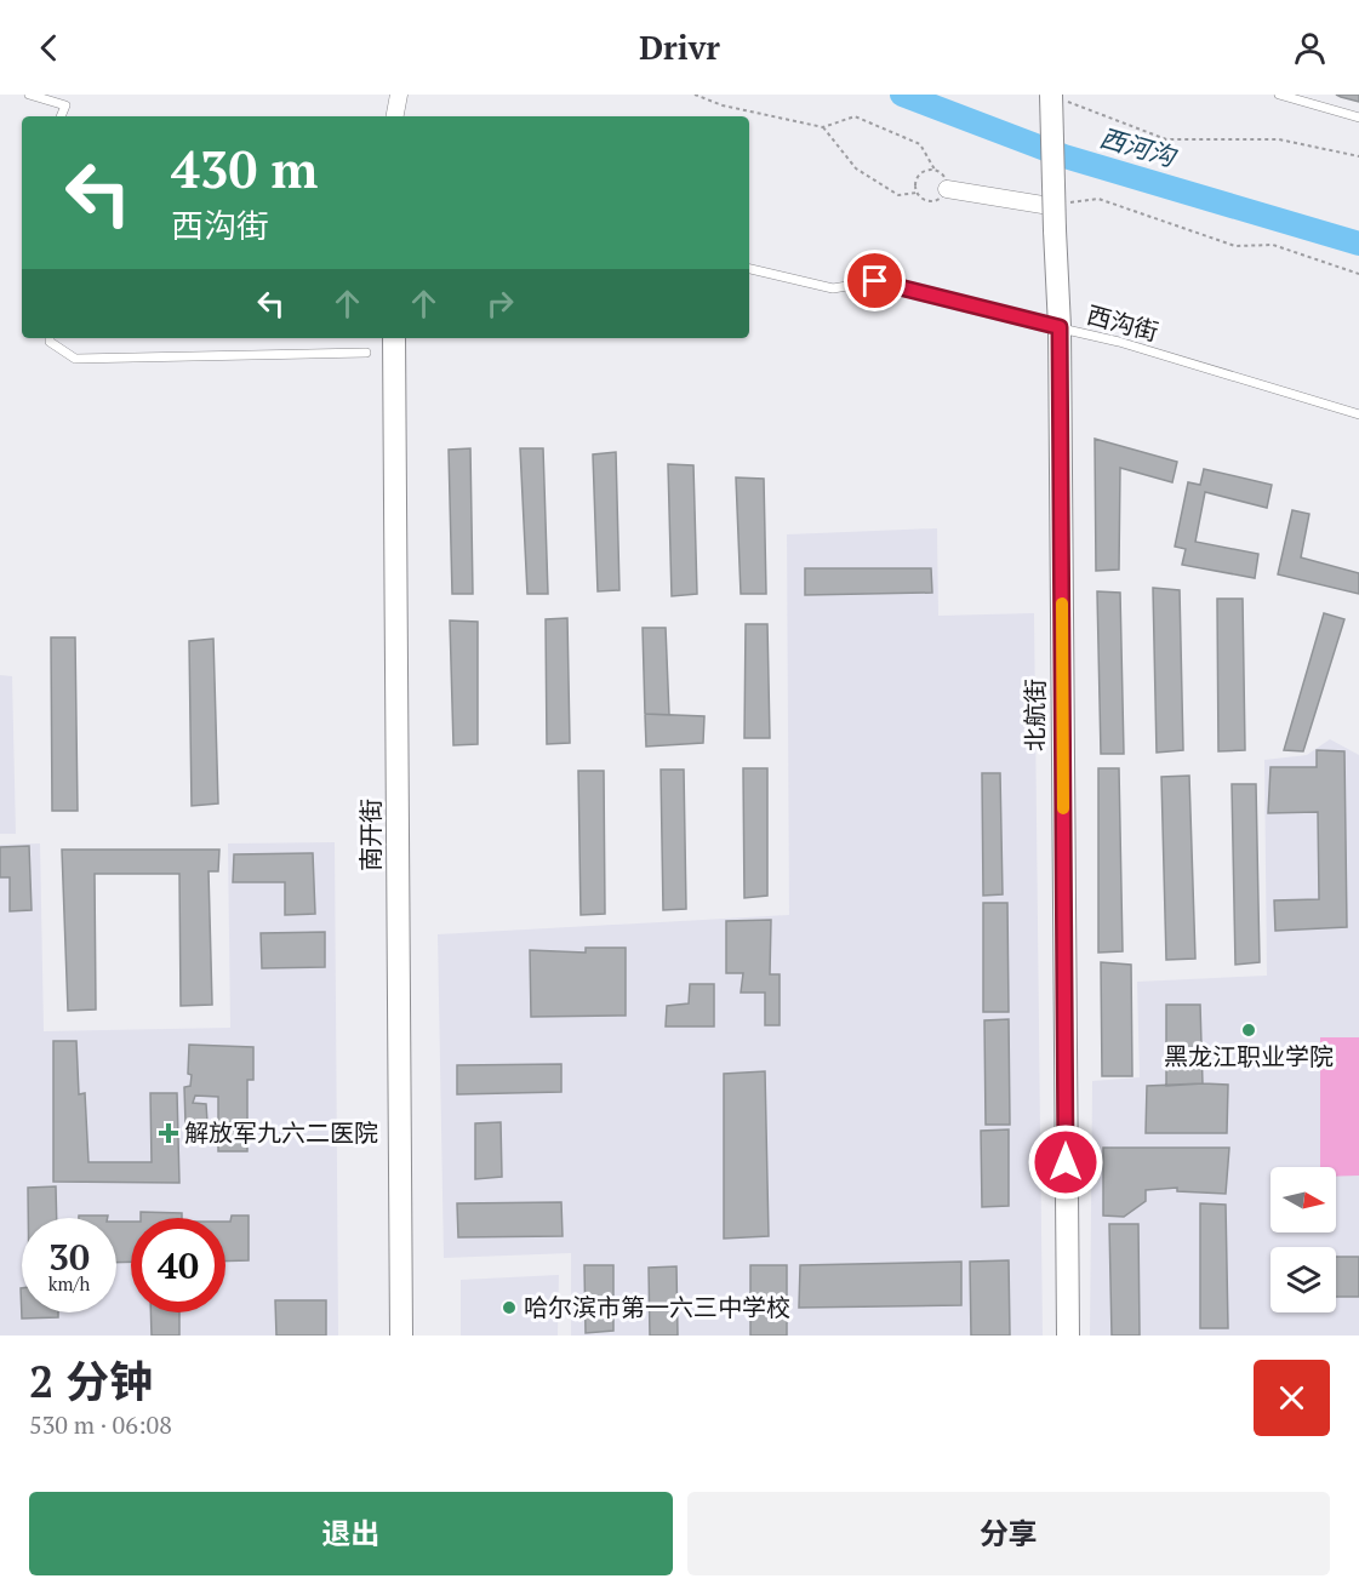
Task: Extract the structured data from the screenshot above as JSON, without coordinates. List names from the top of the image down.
{
  "streets": {
    "street": ["北航街", "南开街"],
    "lane": ["西沟街"]
  },
  "crossings": [
    ["西沟街", "北航街"]
  ],
  "water": ["西河沟"],
  "places": {
    "other": ["黑龙江职业学院", "哈尔滨市第一六三中学校"],
    "health": ["解放军九六二医院"]
  },
  "north": "right",
  "page": {
    "header": "Drivr",
    "turn": ["430 m", "西沟街"],
    "speed": "30 km/h",
    "limit": "40",
    "heading": ["2 分钟", "530 m · 06:08"],
    "buttons": ["退出", "分享"]
  }
}
